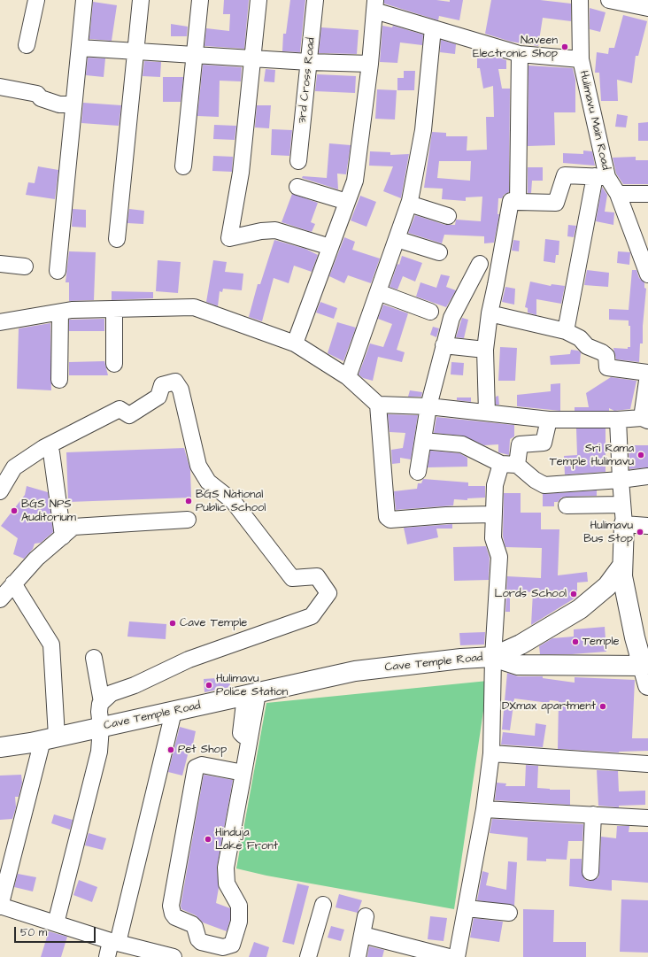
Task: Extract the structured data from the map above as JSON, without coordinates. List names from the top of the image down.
{
  "streets": {
    "main road": ["Cave Temple Road"],
    "street": ["3rd Cross Road", "Hulimavu Main Road"]
  },
  "places": [
    "Naveen Electronic Shop",
    "Sri Rama Temple Hulimavu",
    "BGS National Public School",
    "BGS NPS Auditorium",
    "Hulimavu Bus Stop",
    "Lords School",
    "Cave Temple",
    "Temple",
    "Hulimavu Police Station",
    "DXmax apartment",
    "Pet Shop",
    "Hinduja Lake Front"
  ],
  "scale_bar": "50 m"
}
